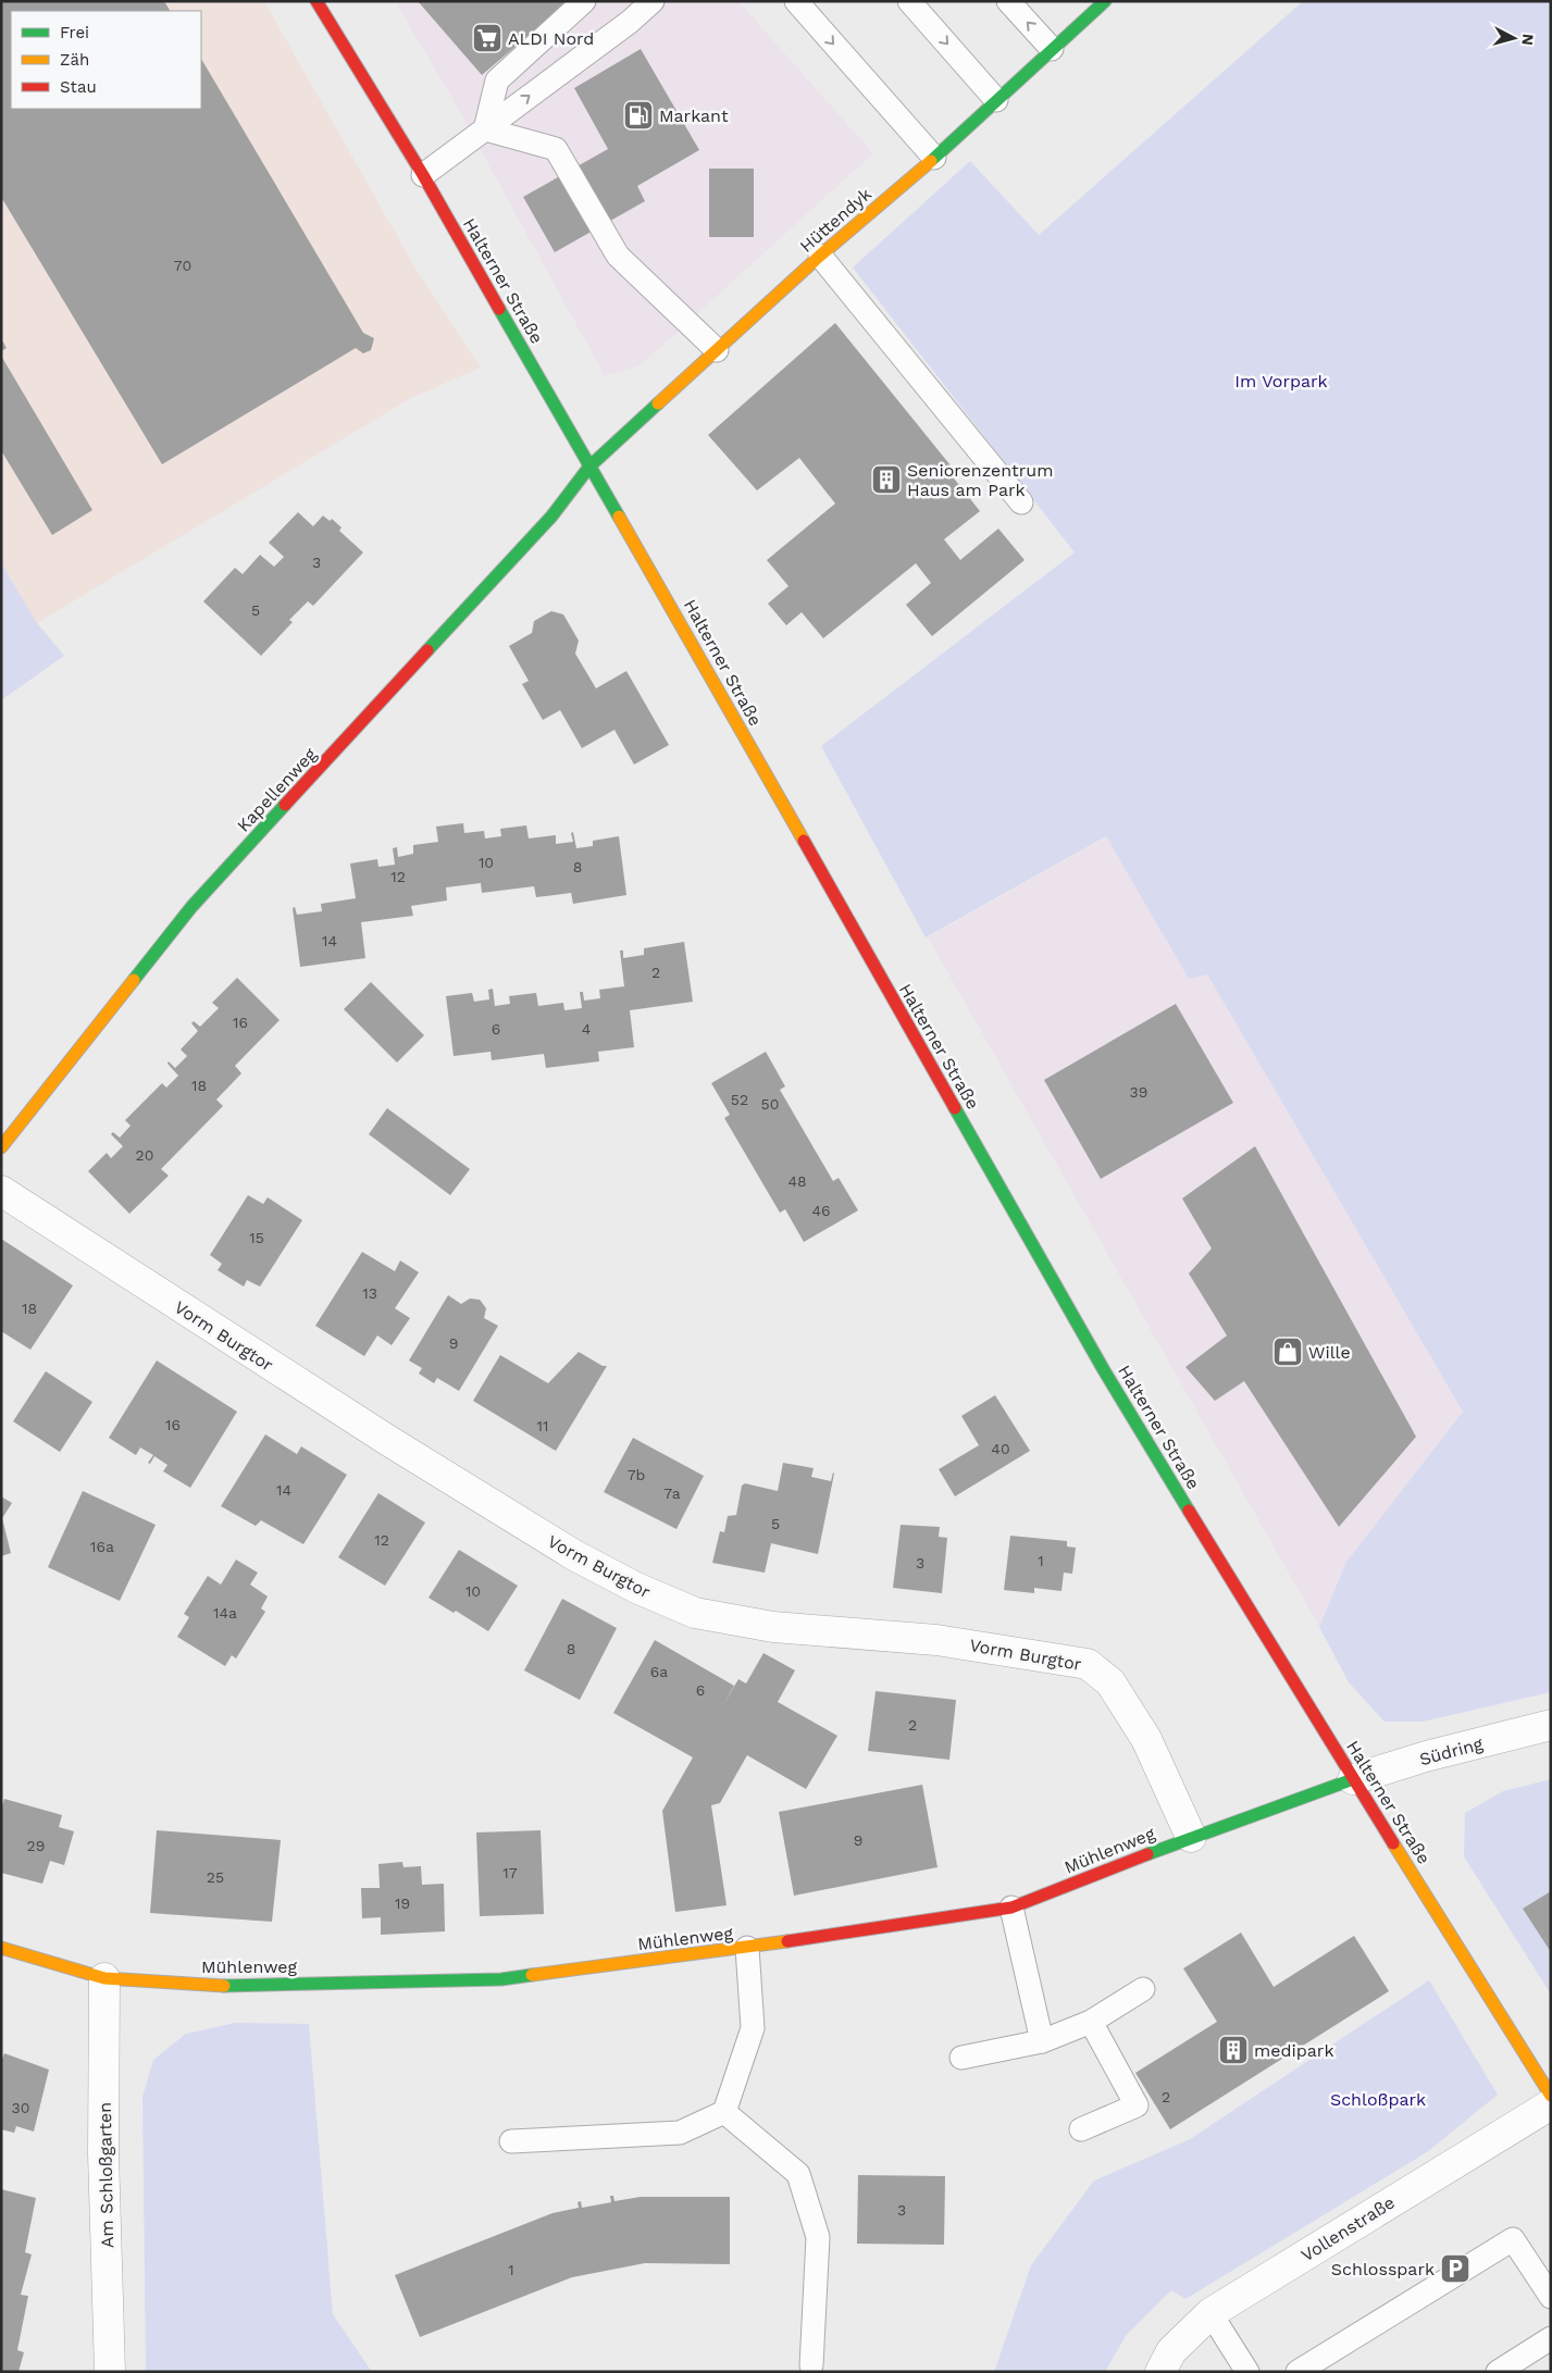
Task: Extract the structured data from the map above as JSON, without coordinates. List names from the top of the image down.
{
  "streets": {
    "street": [
      "Hüttendyk",
      "Halterner Straße",
      "Kapellenweg",
      "Vorm Burgtor",
      "Südring",
      "Mühlenweg",
      "Am Schloßgarten",
      "Vollenstraße"
    ]
  },
  "crossings": [
    ["Hüttendyk", "Halterner Straße"],
    ["Hüttendyk", "Kapellenweg"],
    ["Halterner Straße", "Kapellenweg"],
    ["Halterner Straße", "Südring"],
    ["Halterner Straße", "Mühlenweg"],
    ["Vorm Burgtor", "Mühlenweg"],
    ["Südring", "Mühlenweg"],
    ["Mühlenweg", "Am Schloßgarten"]
  ],
  "parks": ["Im Vorpark", "Schloßpark"],
  "places": {
    "supermarket": ["ALDI Nord"],
    "fuel station": ["Markant"],
    "building": ["Seniorenzentrum Haus am Park", "medipark"],
    "shop": ["Wille"],
    "parking": ["Schlosspark"]
  },
  "house_numbers": [
    "70",
    "3",
    "5",
    "10",
    "8",
    "12",
    "14",
    "2",
    "16",
    "6",
    "4",
    "18",
    "39",
    "52",
    "50",
    "20",
    "48",
    "46",
    "15",
    "13",
    "18",
    "9",
    "16",
    "11",
    "40",
    "7b",
    "14",
    "7a",
    "5",
    "12",
    "16a",
    "1",
    "3",
    "10",
    "14a",
    "8",
    "6a",
    "6",
    "2",
    "9",
    "29",
    "17",
    "25",
    "19",
    "2",
    "30",
    "3",
    "1"
  ],
  "legend": ["Frei", "Zäh", "Stau"],
  "north": "right"
}
